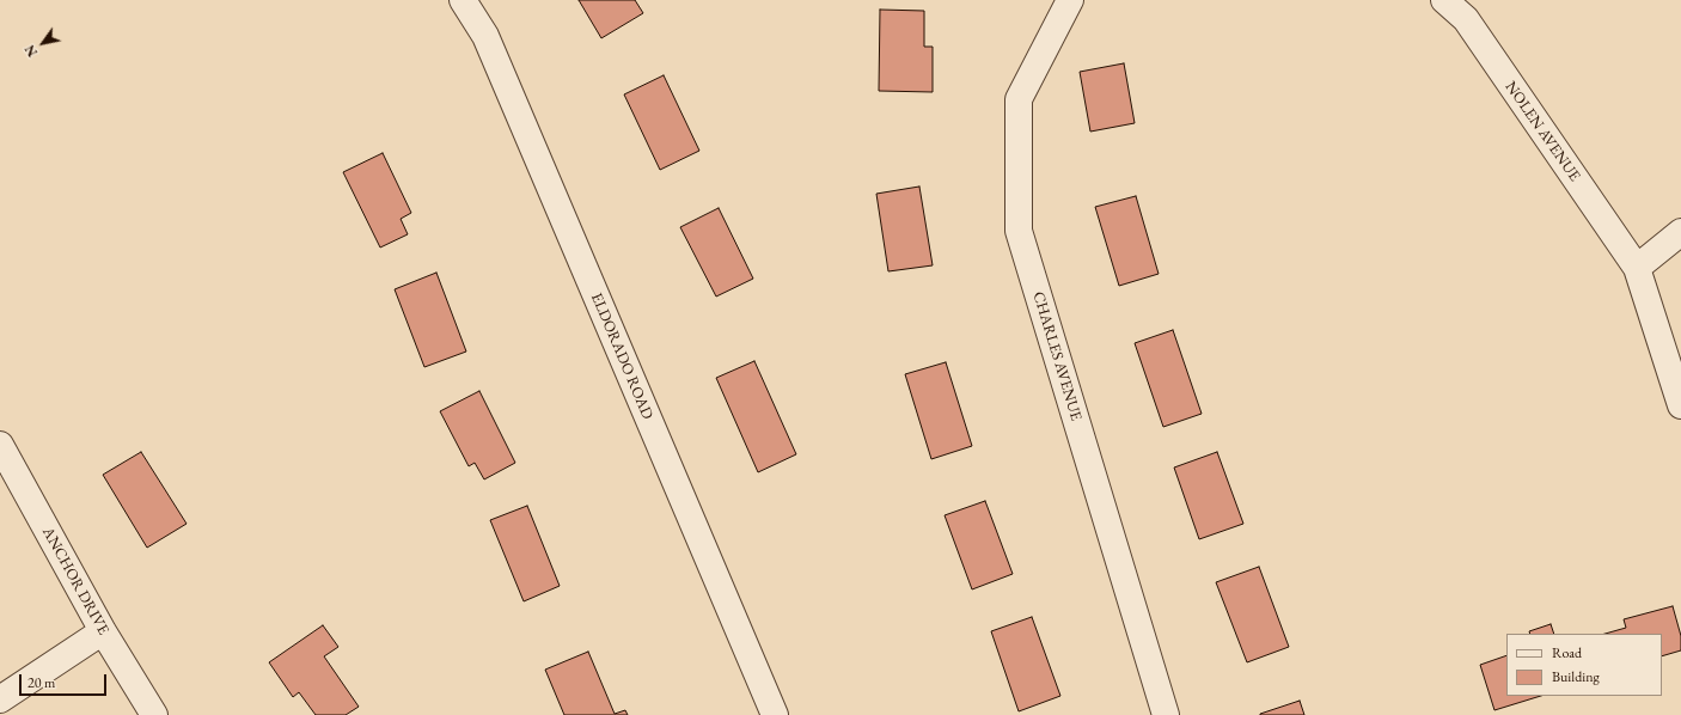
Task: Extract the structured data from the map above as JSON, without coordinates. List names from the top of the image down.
{
  "streets": {
    "street": [
      "NOLEN AVENUE",
      "ELDORADO ROAD",
      "CHARLES AVENUE",
      "ANCHOR DRIVE"
    ]
  },
  "legend": ["Road", "Building"],
  "scale_bar": "20 m",
  "north": "bottom left"
}
